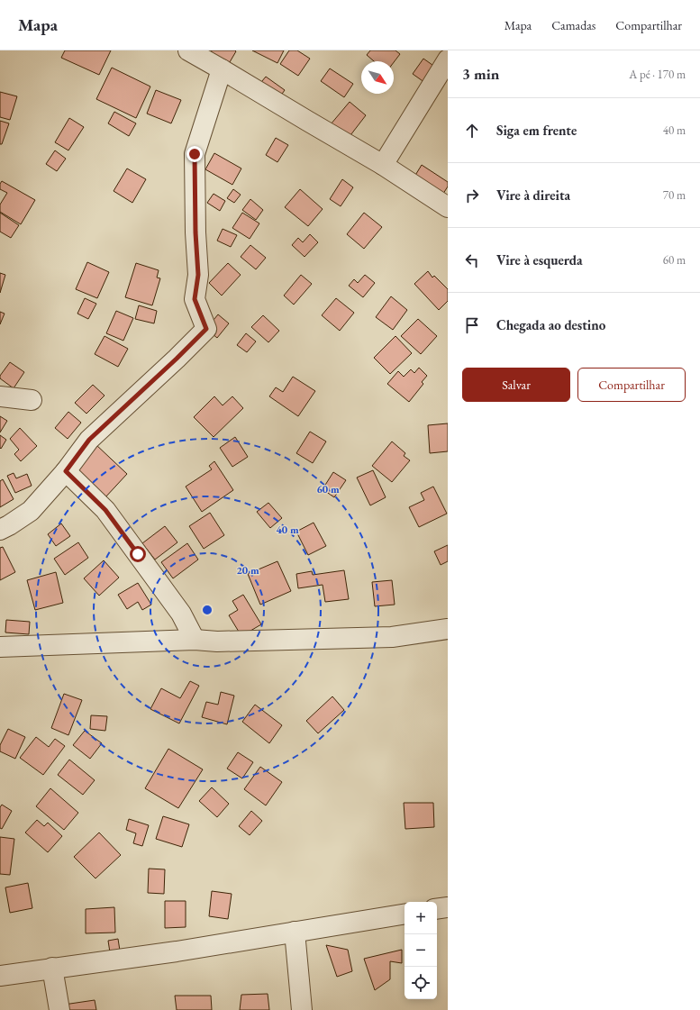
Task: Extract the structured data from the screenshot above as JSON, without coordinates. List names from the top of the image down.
{
  "north": "bottom right",
  "page": {
    "header": "Mapa",
    "nav": ["Mapa", "Camadas", "Compartilhar"],
    "heading": ["3 min", "A pé · 170 m"],
    "list": [
      ["Siga em frente", "40 m"],
      ["Vire à direita", "70 m"],
      ["Vire à esquerda", "60 m"],
      "Chegada ao destino"
    ],
    "buttons": ["Salvar", "Compartilhar"],
    "map_buttons": ["+", "−"]
  },
  "rings": ["60 m", "40 m", "20 m"]
}
